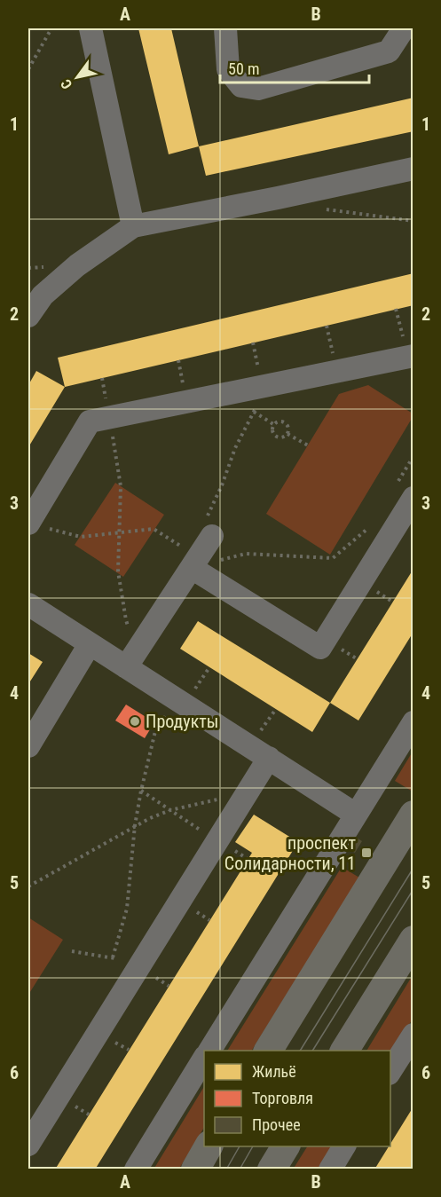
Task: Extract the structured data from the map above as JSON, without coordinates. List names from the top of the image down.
{
  "places": {
    "other": ["Продукты"],
    "transit": ["проспект Солидарности, 11"]
  },
  "legend": ["Жильё", "Торговля", "Прочее"],
  "scale_bar": "50 m",
  "north": "bottom left",
  "grid": {
    "columns": ["A", "B"],
    "rows": [
      "1",
      "2",
      "3",
      "4",
      "5",
      "6"
    ]
  }
}
